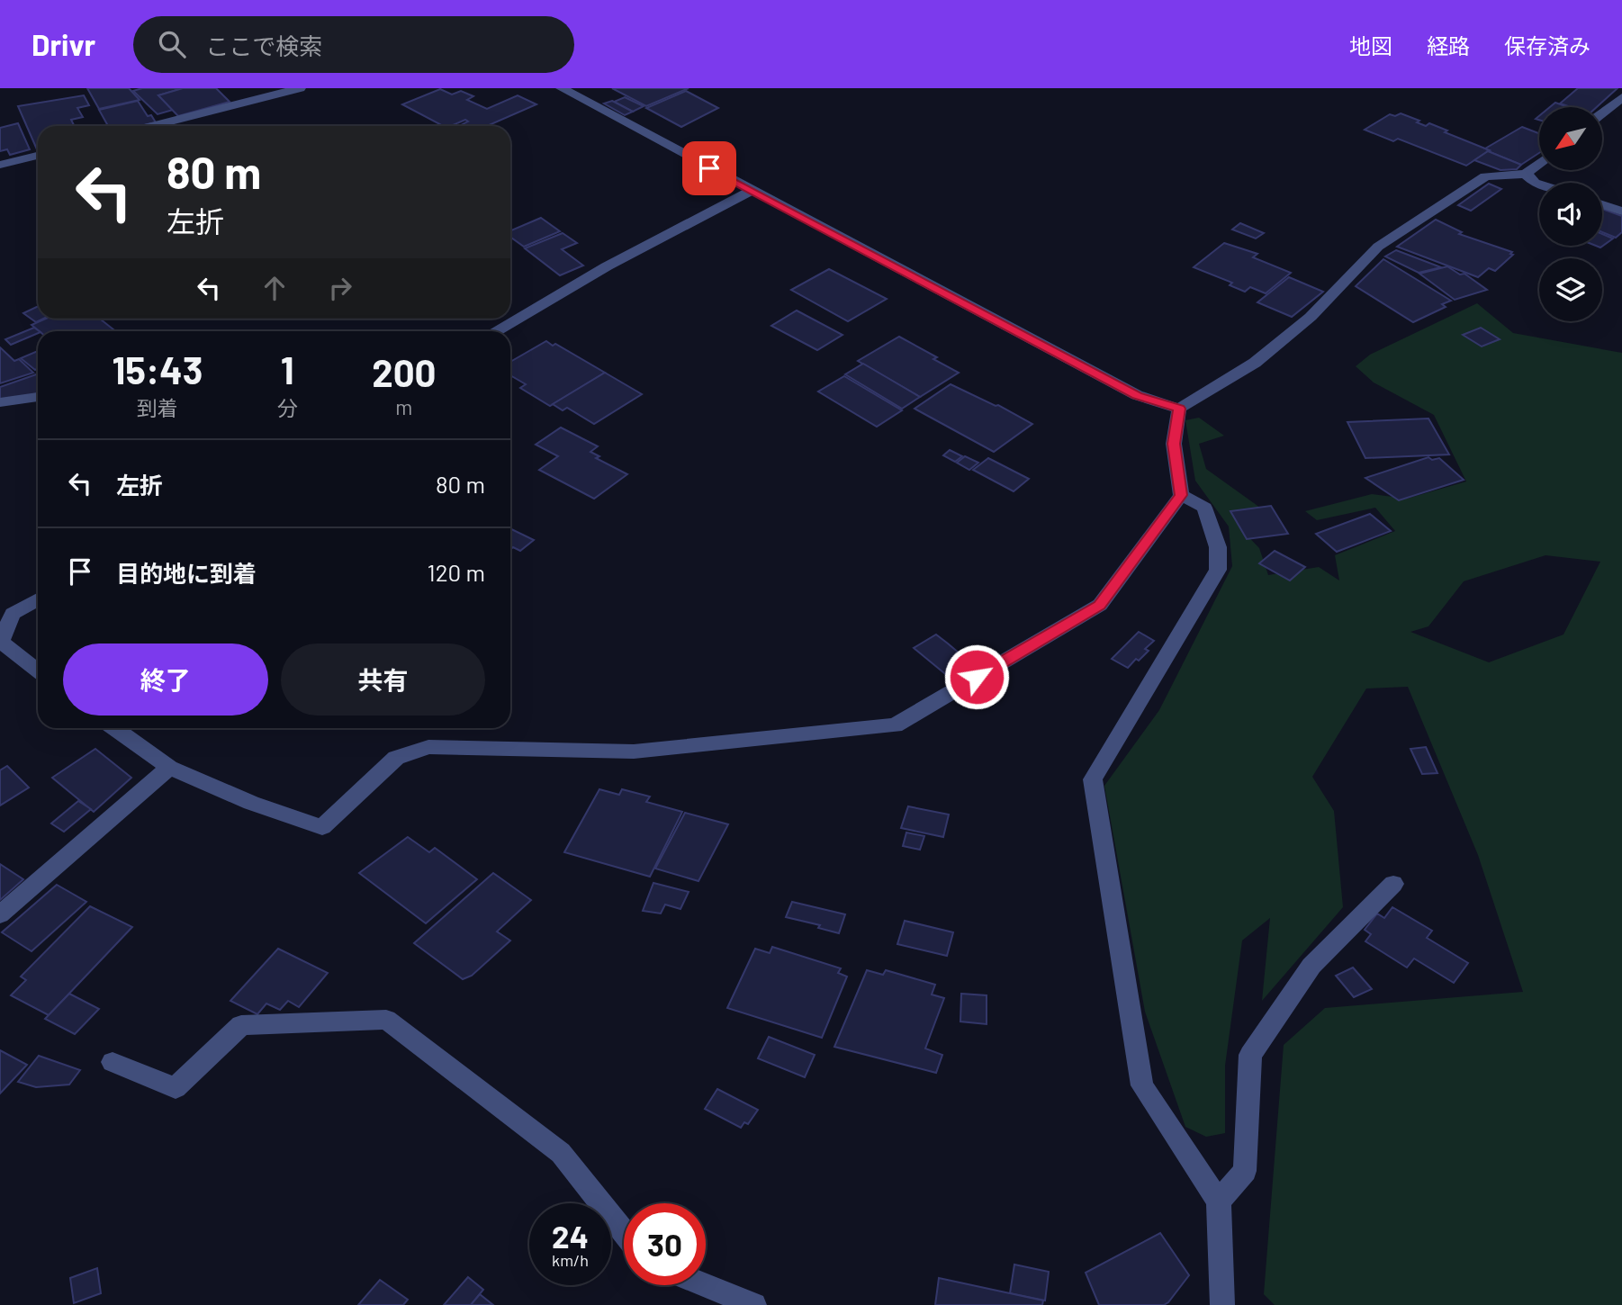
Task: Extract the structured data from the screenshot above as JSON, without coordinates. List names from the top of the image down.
{
  "north": "bottom left",
  "page": {
    "header": "Drivr",
    "search": "ここで検索",
    "nav": ["地図", "経路", "保存済み"],
    "turn": ["80 m", "左折"],
    "eta": [
      "15:43",
      "到着",
      "1",
      "分",
      "200",
      "m"
    ],
    "list": [
      {
        "name": "左折",
        "value": "80 m"
      },
      {
        "name": "目的地に到着",
        "value": "120 m"
      }
    ],
    "buttons": ["終了", "共有"],
    "speed": "24 km/h",
    "limit": "30"
  }
}
